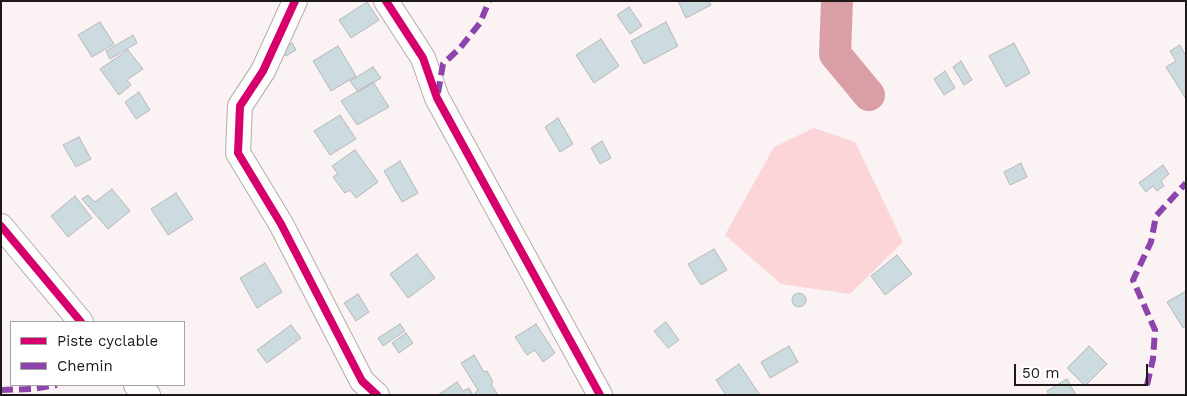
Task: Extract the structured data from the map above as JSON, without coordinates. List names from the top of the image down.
{
  "legend": ["Piste cyclable", "Chemin"],
  "scale_bar": "50 m"
}
